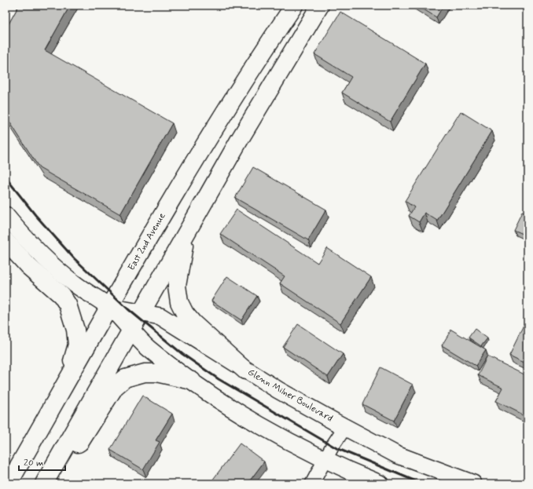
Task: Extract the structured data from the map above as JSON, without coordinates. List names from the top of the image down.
{
  "streets": {
    "main road": ["East 2nd Avenue"],
    "street": ["Glenn Milner Boulevard"]
  },
  "crossings": [
    ["East 2nd Avenue", "Glenn Milner Boulevard"]
  ],
  "scale_bar": "20 m"
}
